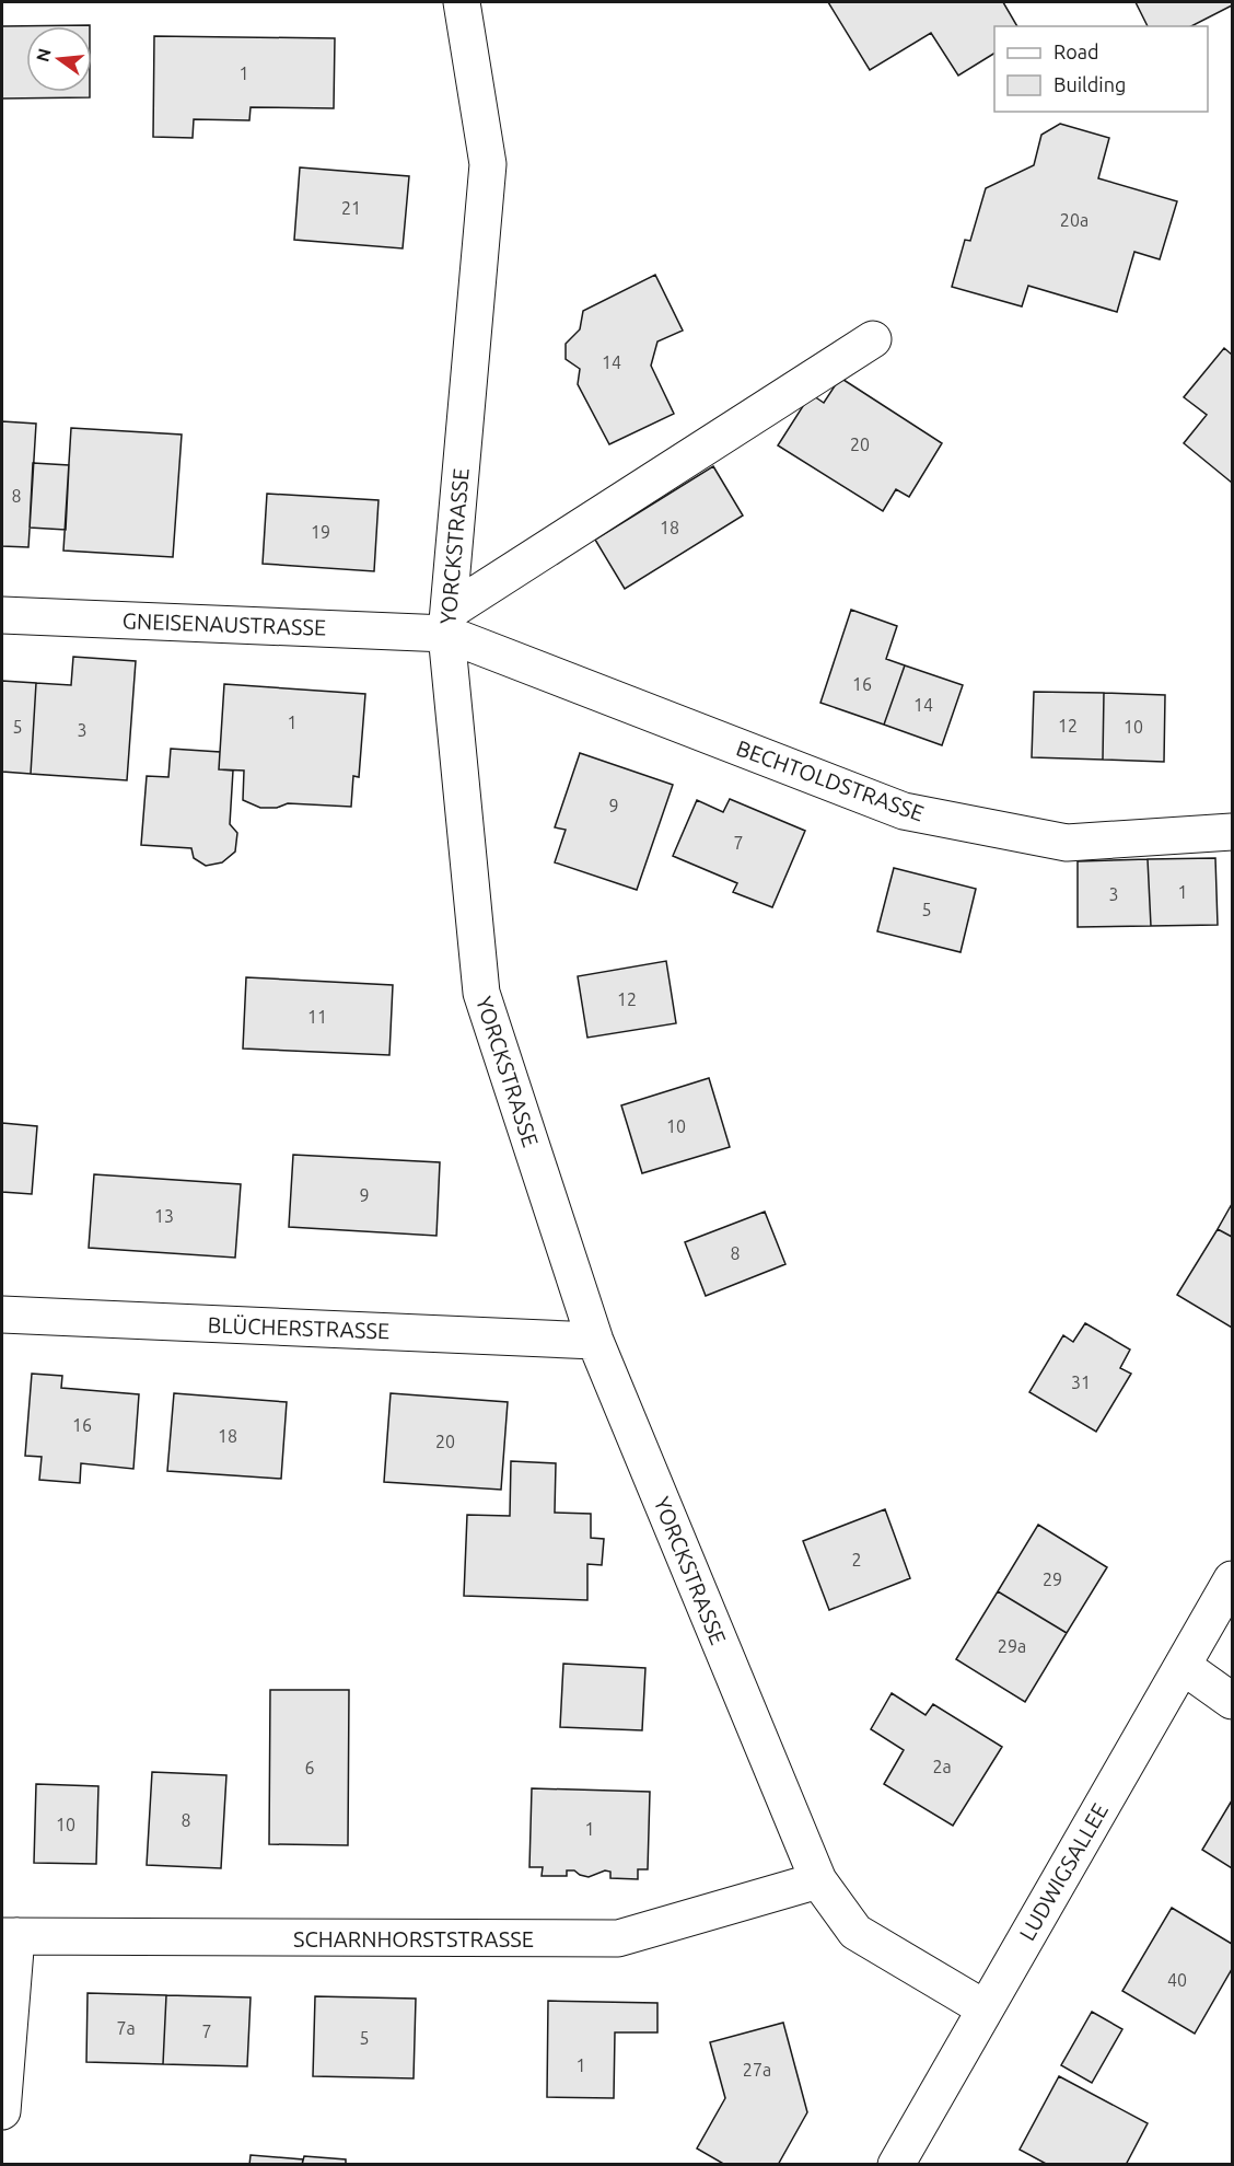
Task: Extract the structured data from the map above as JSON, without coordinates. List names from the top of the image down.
{
  "streets": {
    "street": [
      "YORCKSTRASSE",
      "GNEISENAUSTRASSE",
      "BECHTOLDSTRASSE",
      "BLÜCHERSTRASSE",
      "LUDWIGSALLEE",
      "SCHARNHORSTSTRASSE"
    ]
  },
  "crossings": [
    ["YORCKSTRASSE", "GNEISENAUSTRASSE"],
    ["YORCKSTRASSE", "BECHTOLDSTRASSE"],
    ["YORCKSTRASSE", "BLÜCHERSTRASSE"],
    ["YORCKSTRASSE", "LUDWIGSALLEE"],
    ["YORCKSTRASSE", "SCHARNHORSTSTRASSE"],
    ["GNEISENAUSTRASSE", "BECHTOLDSTRASSE"]
  ],
  "house_numbers": [
    "1",
    "21",
    "20a",
    "14",
    "20",
    "8",
    "18",
    "19",
    "16",
    "14",
    "1",
    "12",
    "5",
    "10",
    "3",
    "9",
    "7",
    "1",
    "3",
    "5",
    "12",
    "11",
    "10",
    "9",
    "13",
    "8",
    "31",
    "16",
    "18",
    "20",
    "2",
    "29",
    "29a",
    "2a",
    "6",
    "8",
    "10",
    "1",
    "40",
    "7a",
    "7",
    "5",
    "1",
    "27a"
  ],
  "legend": ["Road", "Building"],
  "north": "left"
}
